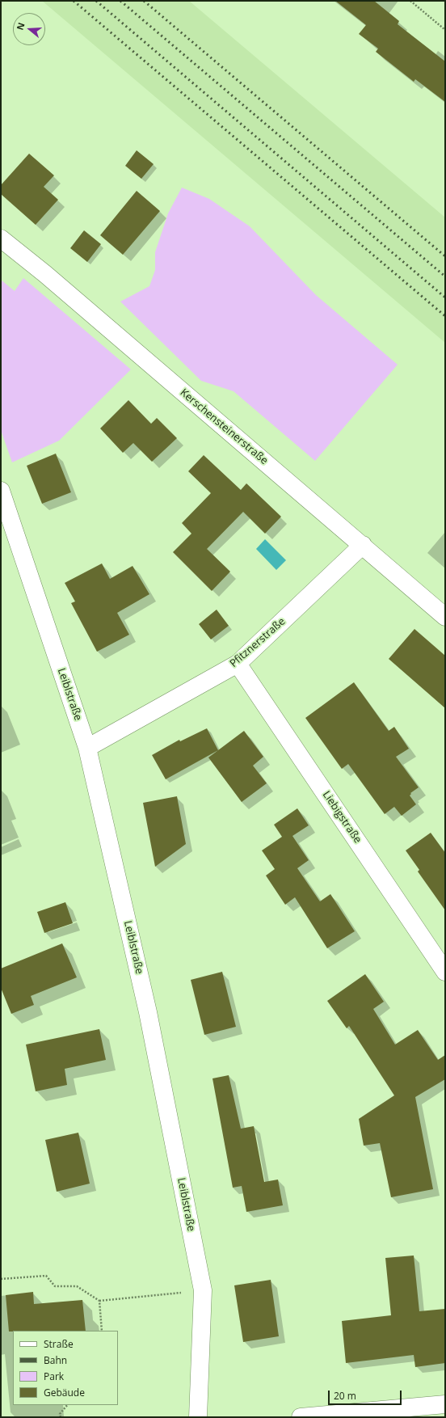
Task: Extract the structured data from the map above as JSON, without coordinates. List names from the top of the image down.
{
  "streets": {
    "street": [
      "Kerschensteinerstraße",
      "Pfitznerstraße",
      "Leiblstraße",
      "Liebigstraße"
    ]
  },
  "crossings": [
    ["Kerschensteinerstraße", "Pfitznerstraße"],
    ["Pfitznerstraße", "Leiblstraße"],
    ["Pfitznerstraße", "Liebigstraße"]
  ],
  "legend": [
    "Straße",
    "Bahn",
    "Park",
    "Gebäude"
  ],
  "scale_bar": "20 m",
  "north": "left"
}
